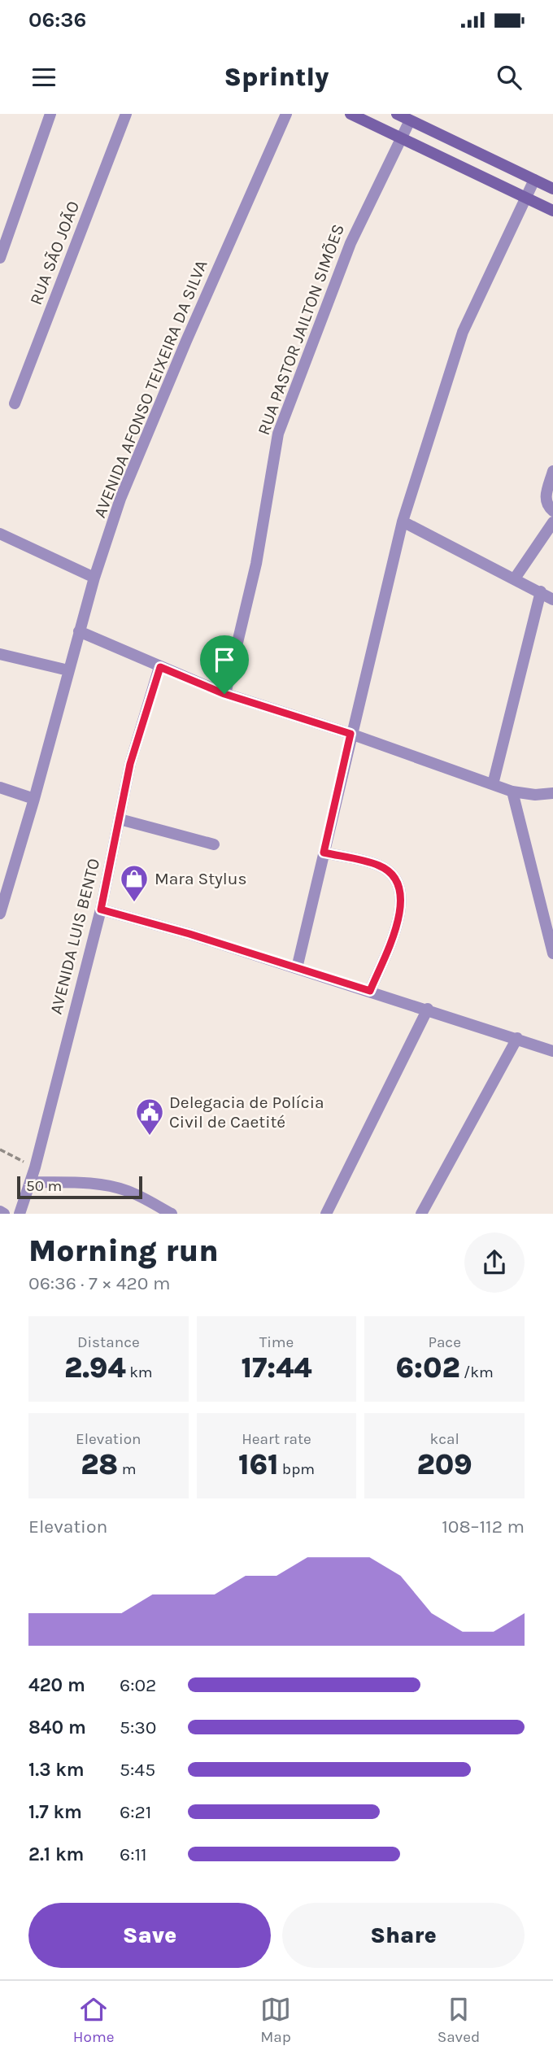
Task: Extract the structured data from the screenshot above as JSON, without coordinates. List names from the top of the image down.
{
  "streets": {
    "street": [
      "RUA SÃO JOÃO",
      "RUA PASTOR JAILTON SIMÕES",
      "AVENIDA AFONSO TEIXEIRA DA SILVA",
      "AVENIDA LUIS BENTO"
    ]
  },
  "places": {
    "shop": ["Mara Stylus"],
    "public building": ["Delegacia de Polícia Civil de Caetité"]
  },
  "scale_bar": "50 m",
  "page": {
    "status": "06:36",
    "header": "Sprintly",
    "scale": "50 m",
    "heading": ["Morning run", "06:36 · 7 × 420 m"],
    "stats": [
      ["Distance", "2.94 km"],
      ["Time", "17:44"],
      ["Pace", "6:02 /km"],
      ["Elevation", "28 m"],
      ["Heart rate", "161 bpm"],
      ["kcal", "209"]
    ],
    "chart": ["Elevation", "108–112 m"],
    "list": [
      {
        "name": "420 m",
        "note": "6:02"
      },
      {
        "name": "840 m",
        "note": "5:30"
      },
      {
        "name": "1.3 km",
        "note": "5:45"
      },
      {
        "name": "1.7 km",
        "note": "6:21"
      },
      {
        "name": "2.1 km",
        "note": "6:11"
      }
    ],
    "buttons": ["Save", "Share"],
    "tabs": ["Home", "Map", "Saved"]
  }
}
